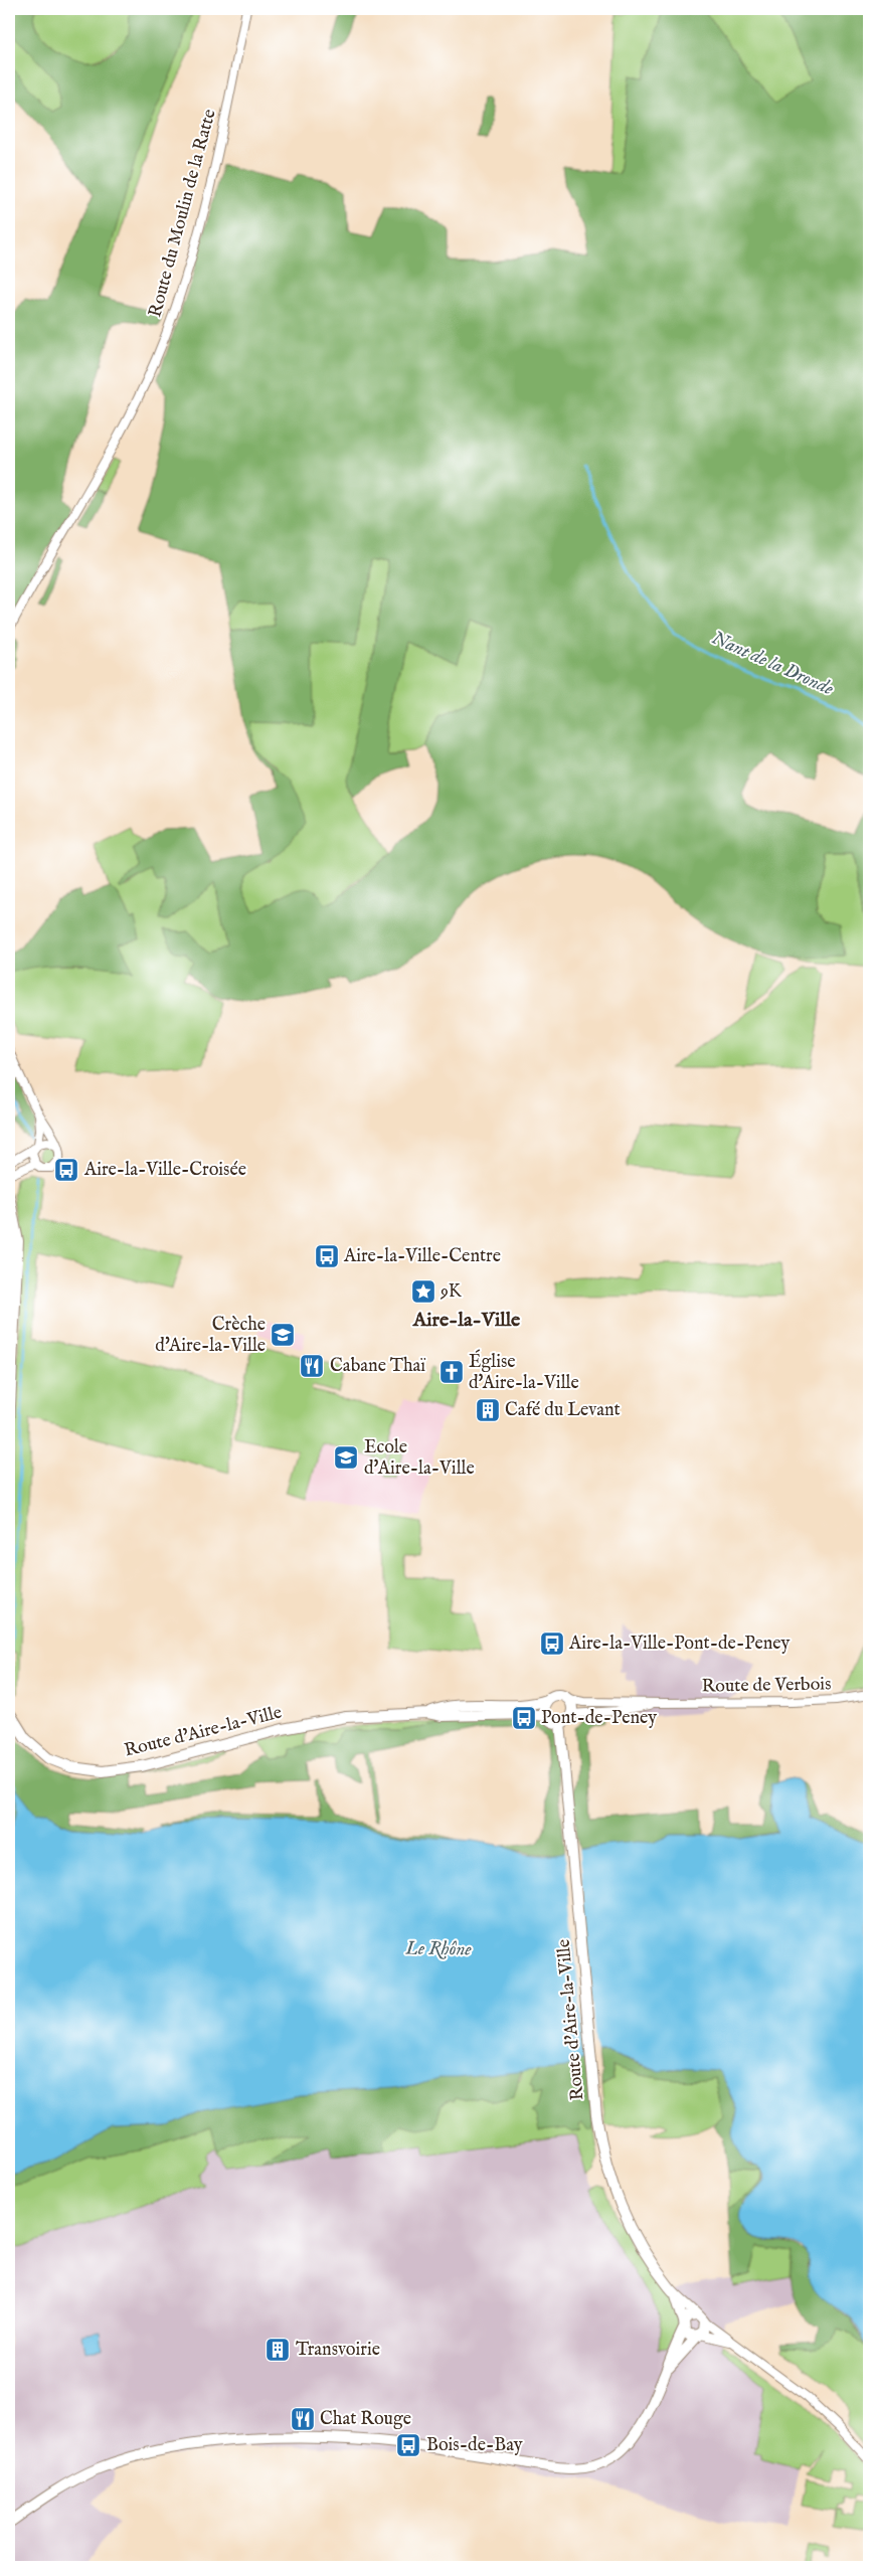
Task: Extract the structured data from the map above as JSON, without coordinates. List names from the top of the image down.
{
  "streets": {
    "main road": ["Route d'Aire-la-Ville"],
    "street": ["Route du Moulin de la Ratte", "Route de Verbois"]
  },
  "crossings": [
    ["Route de Verbois", "Route d'Aire-la-Ville"]
  ],
  "districts": ["Aire-la-Ville"],
  "water": ["Nant de la Dronde", "Le Rhône"],
  "places": {
    "bus stop": [
      "Aire-la-Ville-Croisée",
      "Aire-la-Ville-Centre",
      "Aire-la-Ville-Pont-de-Peney",
      "Pont-de-Peney",
      "Bois-de-Bay"
    ],
    "place": ["9K"],
    "school or university": ["Crèche d'Aire-la-Ville", "Ecole d'Aire-la-Ville"],
    "restaurant": ["Cabane Thaï", "Chat Rouge"],
    "church": ["Église d'Aire-la-Ville"],
    "building": ["Café du Levant", "Transvoirie"]
  }
}
